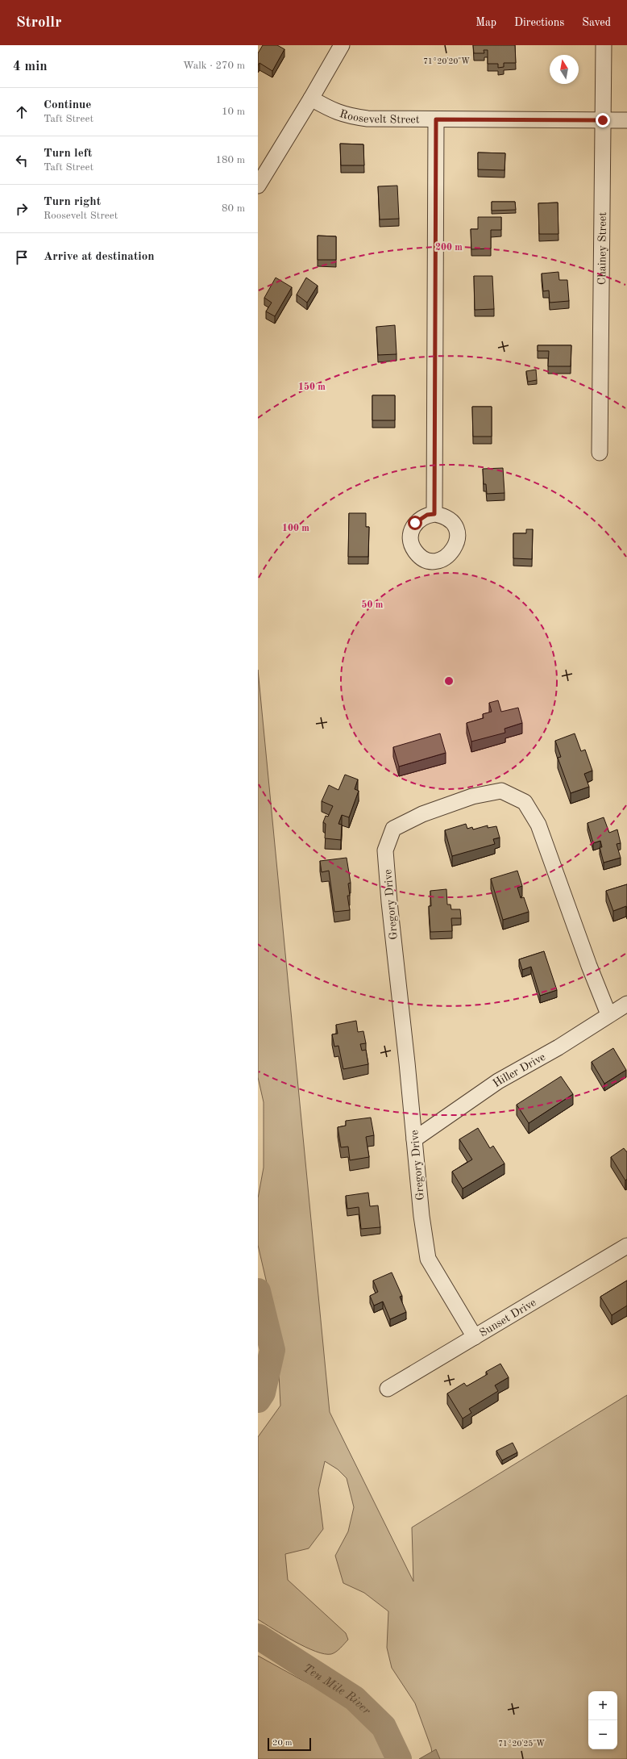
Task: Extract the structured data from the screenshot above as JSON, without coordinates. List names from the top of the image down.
{
  "streets": {
    "street": [
      "Roosevelt Street",
      "Chainey Street",
      "Gregory Drive",
      "Hiller Drive",
      "Sunset Drive"
    ]
  },
  "crossings": [
    ["Roosevelt Street", "Chainey Street"],
    ["Gregory Drive", "Hiller Drive"],
    ["Gregory Drive", "Sunset Drive"]
  ],
  "water": ["Ten Mile River"],
  "scale_bar": "20 m",
  "north": "top",
  "page": {
    "header": "Strollr",
    "nav": ["Map", "Directions", "Saved"],
    "heading": ["4 min", "Walk · 270 m"],
    "list": [
      ["Continue", "Taft Street", "10 m"],
      ["Turn left", "Taft Street", "180 m"],
      ["Turn right", "Roosevelt Street", "80 m"],
      "Arrive at destination"
    ],
    "map_buttons": ["+", "−"],
    "scale": "20 m"
  },
  "coordinates": ["71°20'20\"W", "71°20'25\"W"],
  "rings": [
    "200 m",
    "150 m",
    "100 m",
    "50 m"
  ]
}
